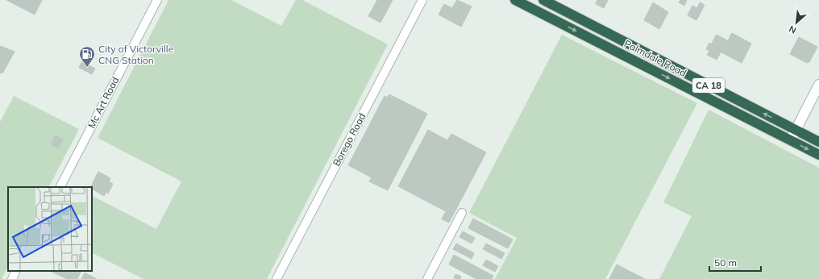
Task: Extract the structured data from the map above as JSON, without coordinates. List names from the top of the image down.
{
  "streets": {
    "highway": ["Palmdale Road", "CA 18"],
    "street": ["Mc Art Road", "Borego Road"]
  },
  "places": {
    "fuel station": ["City of Victorville CNG Station"]
  },
  "scale_bar": "50 m",
  "north": "bottom left"
}
